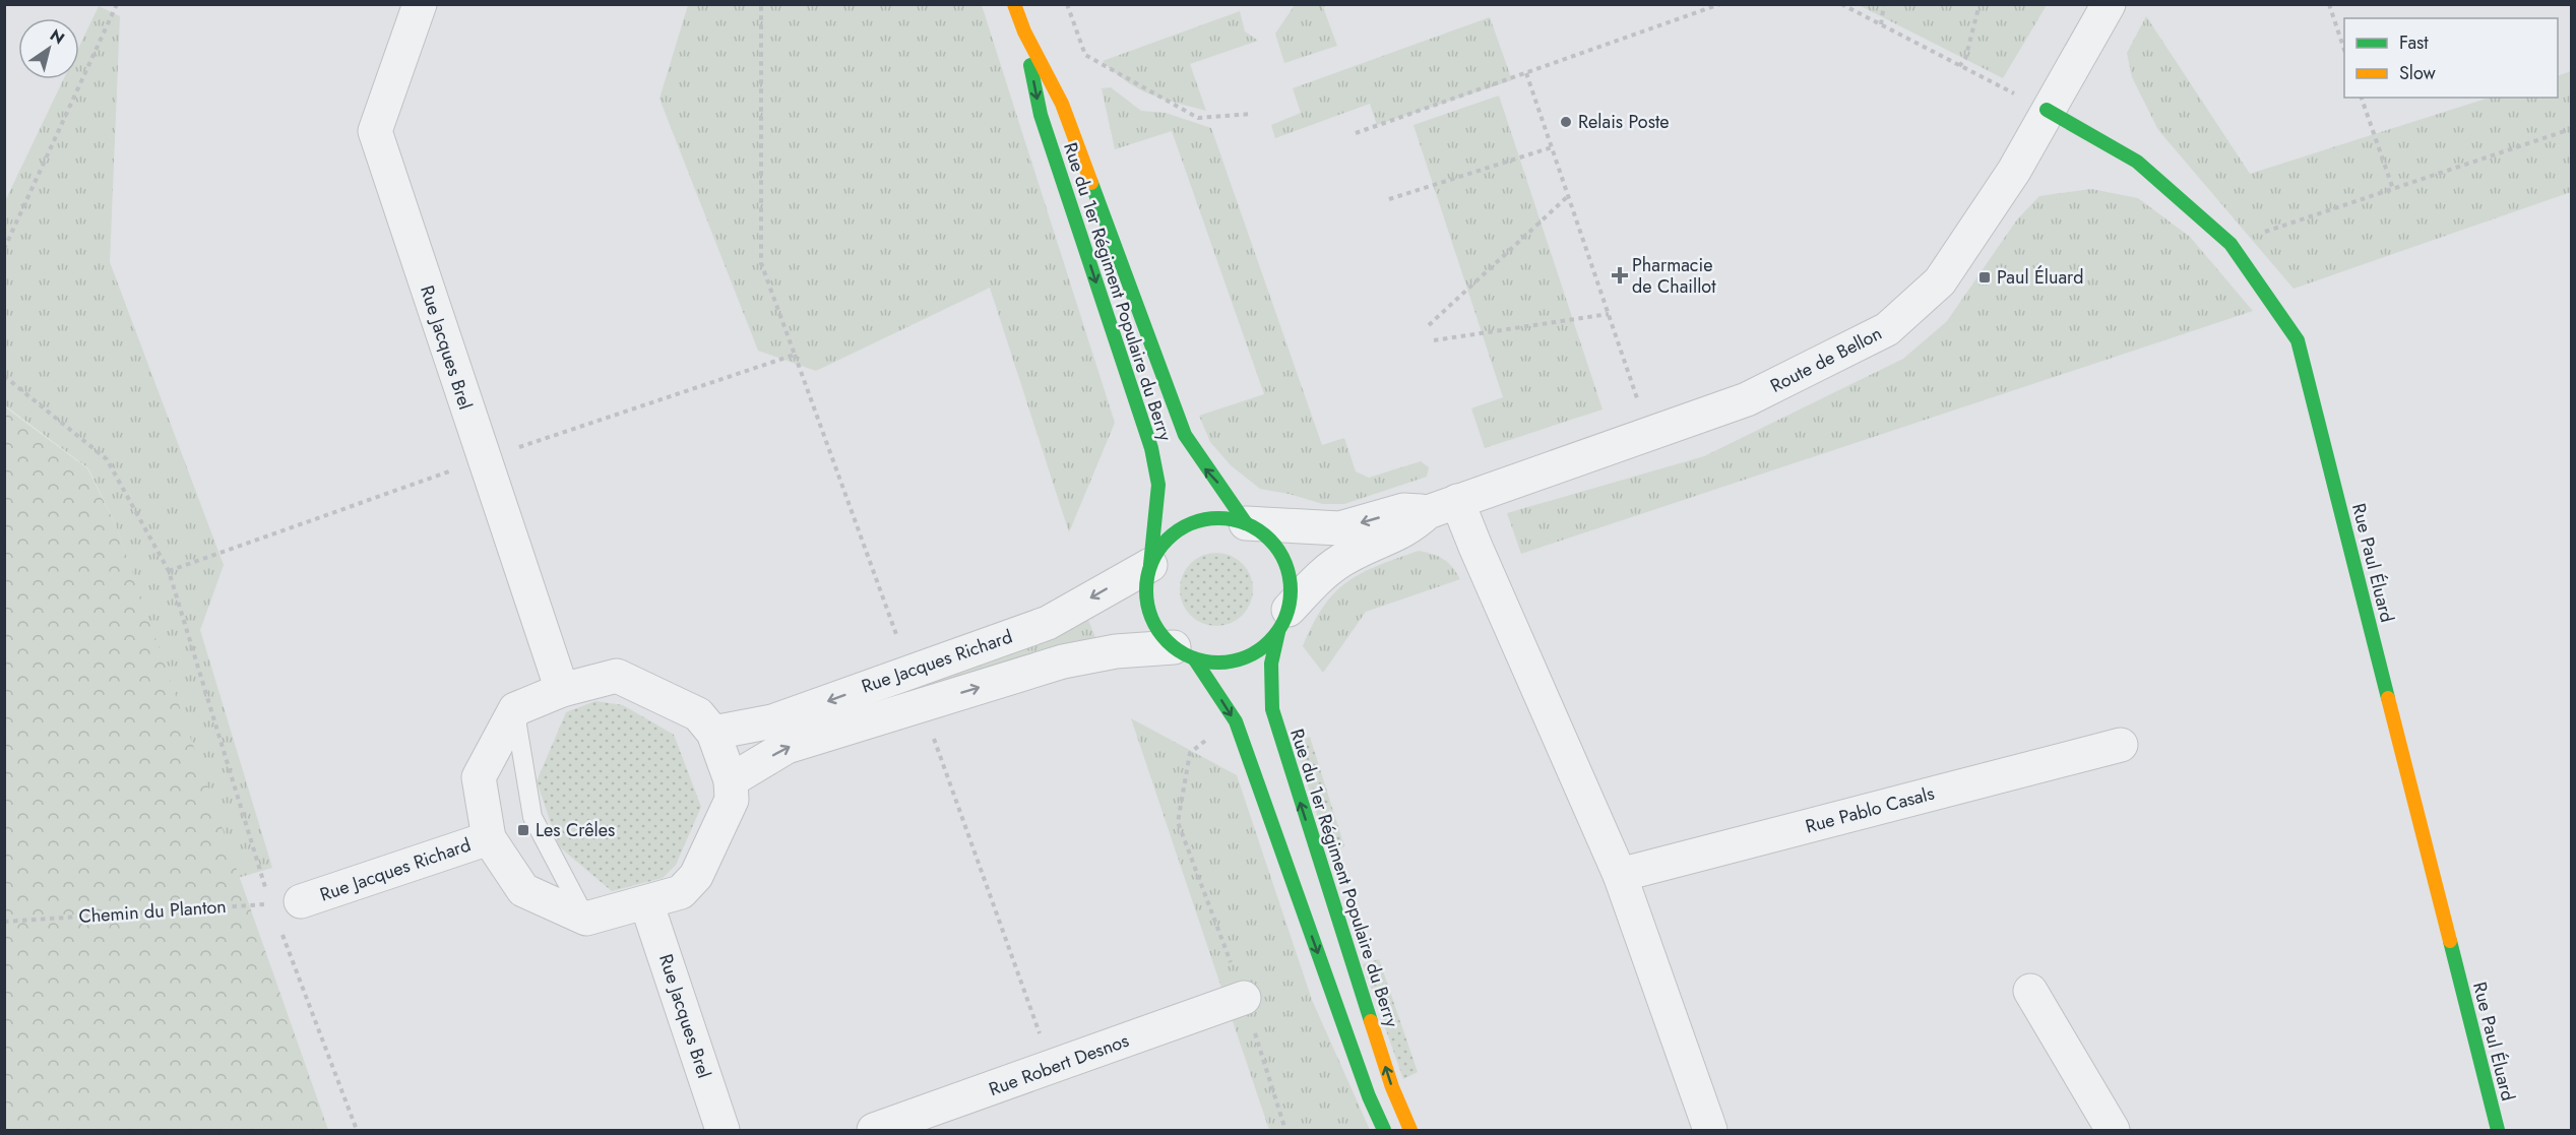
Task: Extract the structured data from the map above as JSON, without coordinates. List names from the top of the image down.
{
  "streets": {
    "main road": ["Rue du 1er Régiment Populaire du Berry", "Rue Paul Éluard"],
    "street": [
      "Rue Jacques Brel",
      "Route de Bellon",
      "Rue Jacques Richard",
      "Rue Pablo Casals",
      "Rue Robert Desnos"
    ],
    "path": ["Chemin du Planton"]
  },
  "crossings": [
    ["Rue du 1er Régiment Populaire du Berry", "Route de Bellon"],
    ["Rue du 1er Régiment Populaire du Berry", "Rue Jacques Richard"],
    ["Route de Bellon", "Rue Paul Éluard"],
    ["Route de Bellon", "Rue Jacques Richard"],
    ["Rue Jacques Richard", "Chemin du Planton"]
  ],
  "places": {
    "other": ["Relais Poste"],
    "health": ["Pharmacie de Chaillot"],
    "transit": ["Paul Éluard", "Les Crêles"]
  },
  "legend": ["Fast", "Slow"],
  "north": "top right"
}
